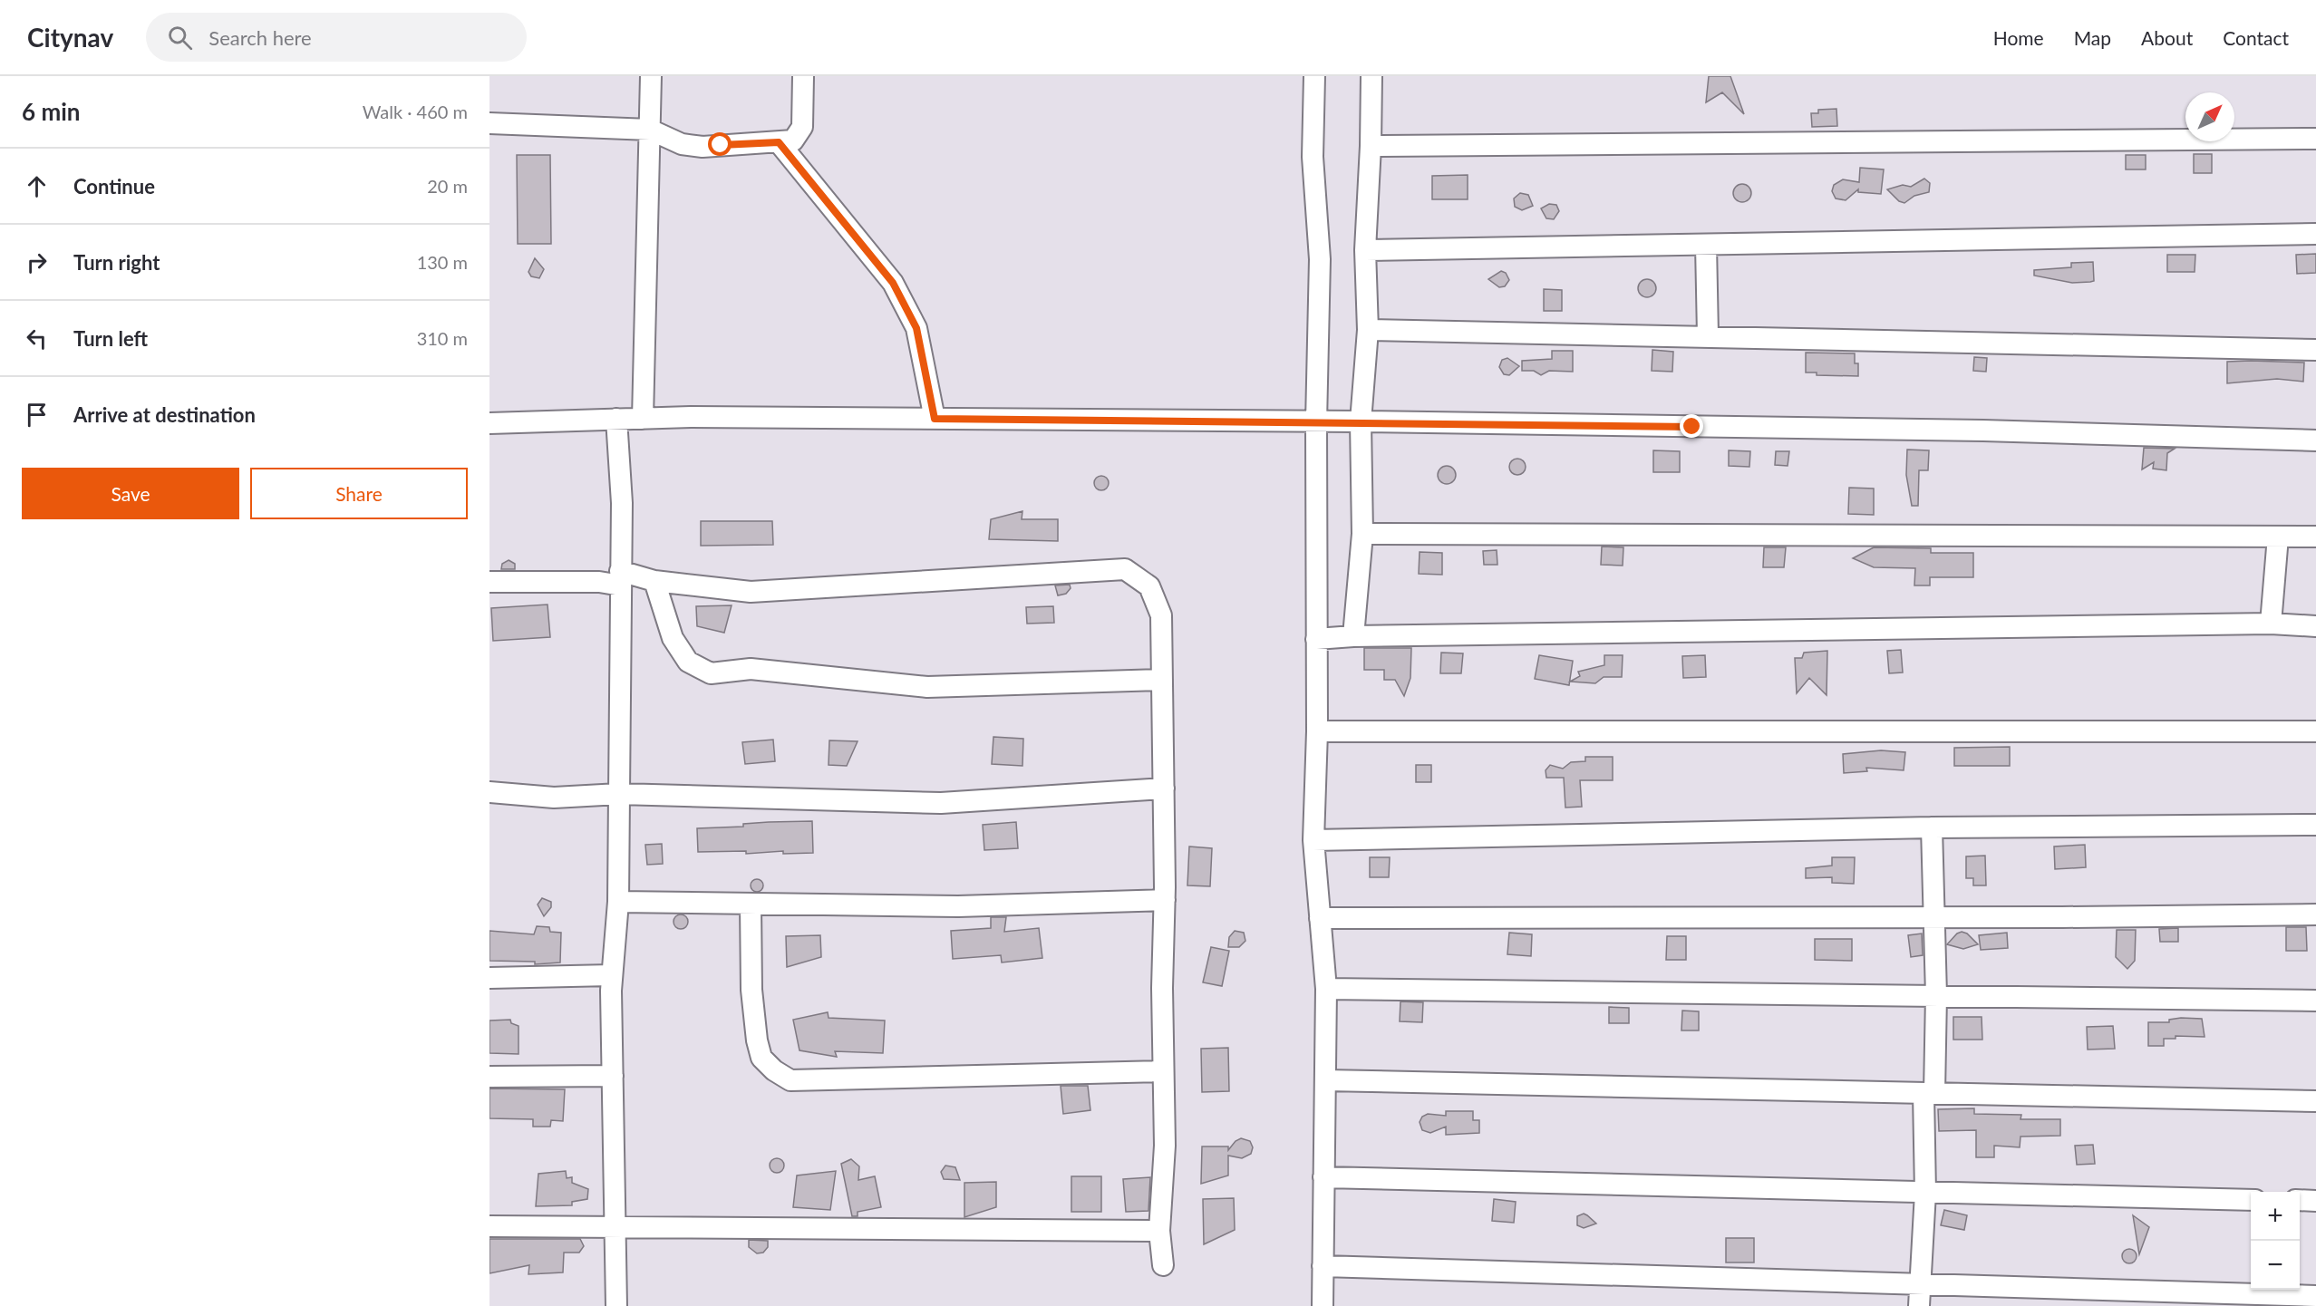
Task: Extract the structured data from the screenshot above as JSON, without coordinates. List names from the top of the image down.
{
  "north": "top right",
  "page": {
    "header": "Citynav",
    "search": "Search here",
    "nav": [
      "Home",
      "Map",
      "About",
      "Contact"
    ],
    "heading": ["6 min", "Walk · 460 m"],
    "list": [
      ["Continue", "20 m"],
      ["Turn right", "130 m"],
      ["Turn left", "310 m"],
      "Arrive at destination"
    ],
    "buttons": ["Save", "Share"],
    "map_buttons": ["+", "−"]
  }
}
